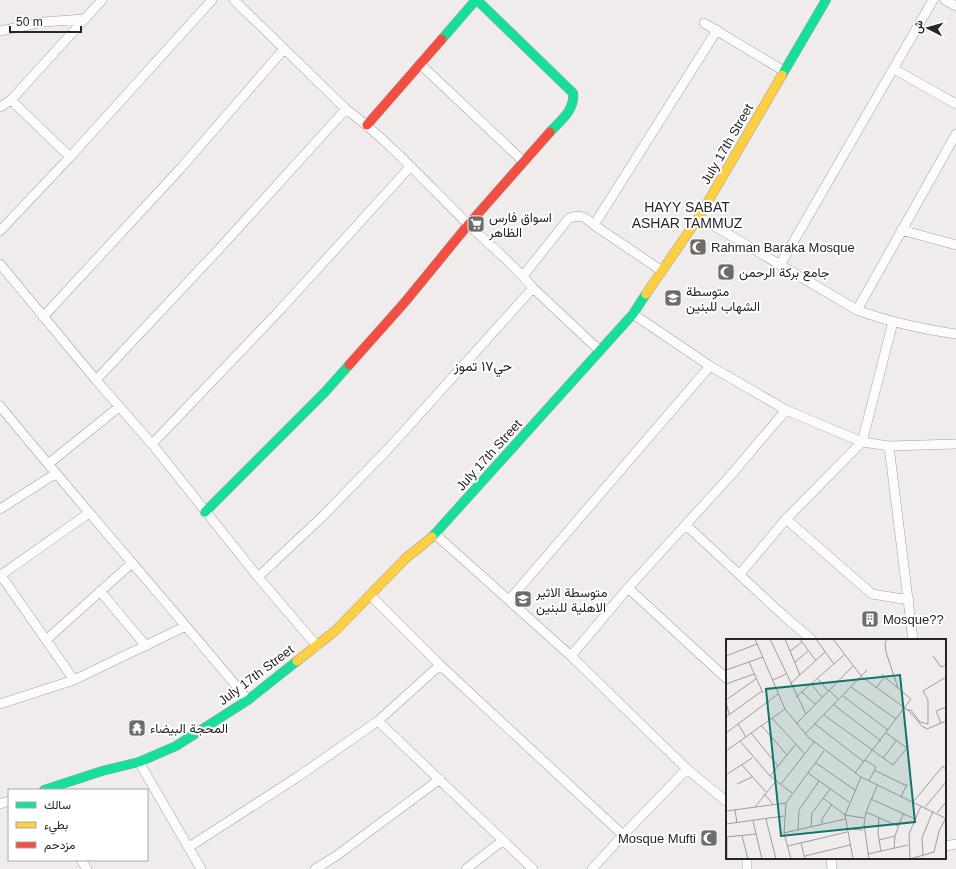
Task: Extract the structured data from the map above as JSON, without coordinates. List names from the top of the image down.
{
  "streets": {
    "street": ["July 17th Street"]
  },
  "districts": ["HAYY SABAT ASHAR TAMMUZ", "حي۱۷ تموز"],
  "places": {
    "supermarket": ["اسواق فارس الظاهر"],
    "mosque": ["Rahman Baraka Mosque", "جامع بركة الرحمن", "Mosque Mufti"],
    "school or university": ["متوسطة الشهاب للبنين", "متوسطة الاثير الاهلية للبنين"],
    "building": ["Mosque??"],
    "temple": ["المحجة البيضاء"]
  },
  "legend": ["سالك", "بطيء", "مزدحم"],
  "scale_bar": "50 m",
  "north": "left"
}
